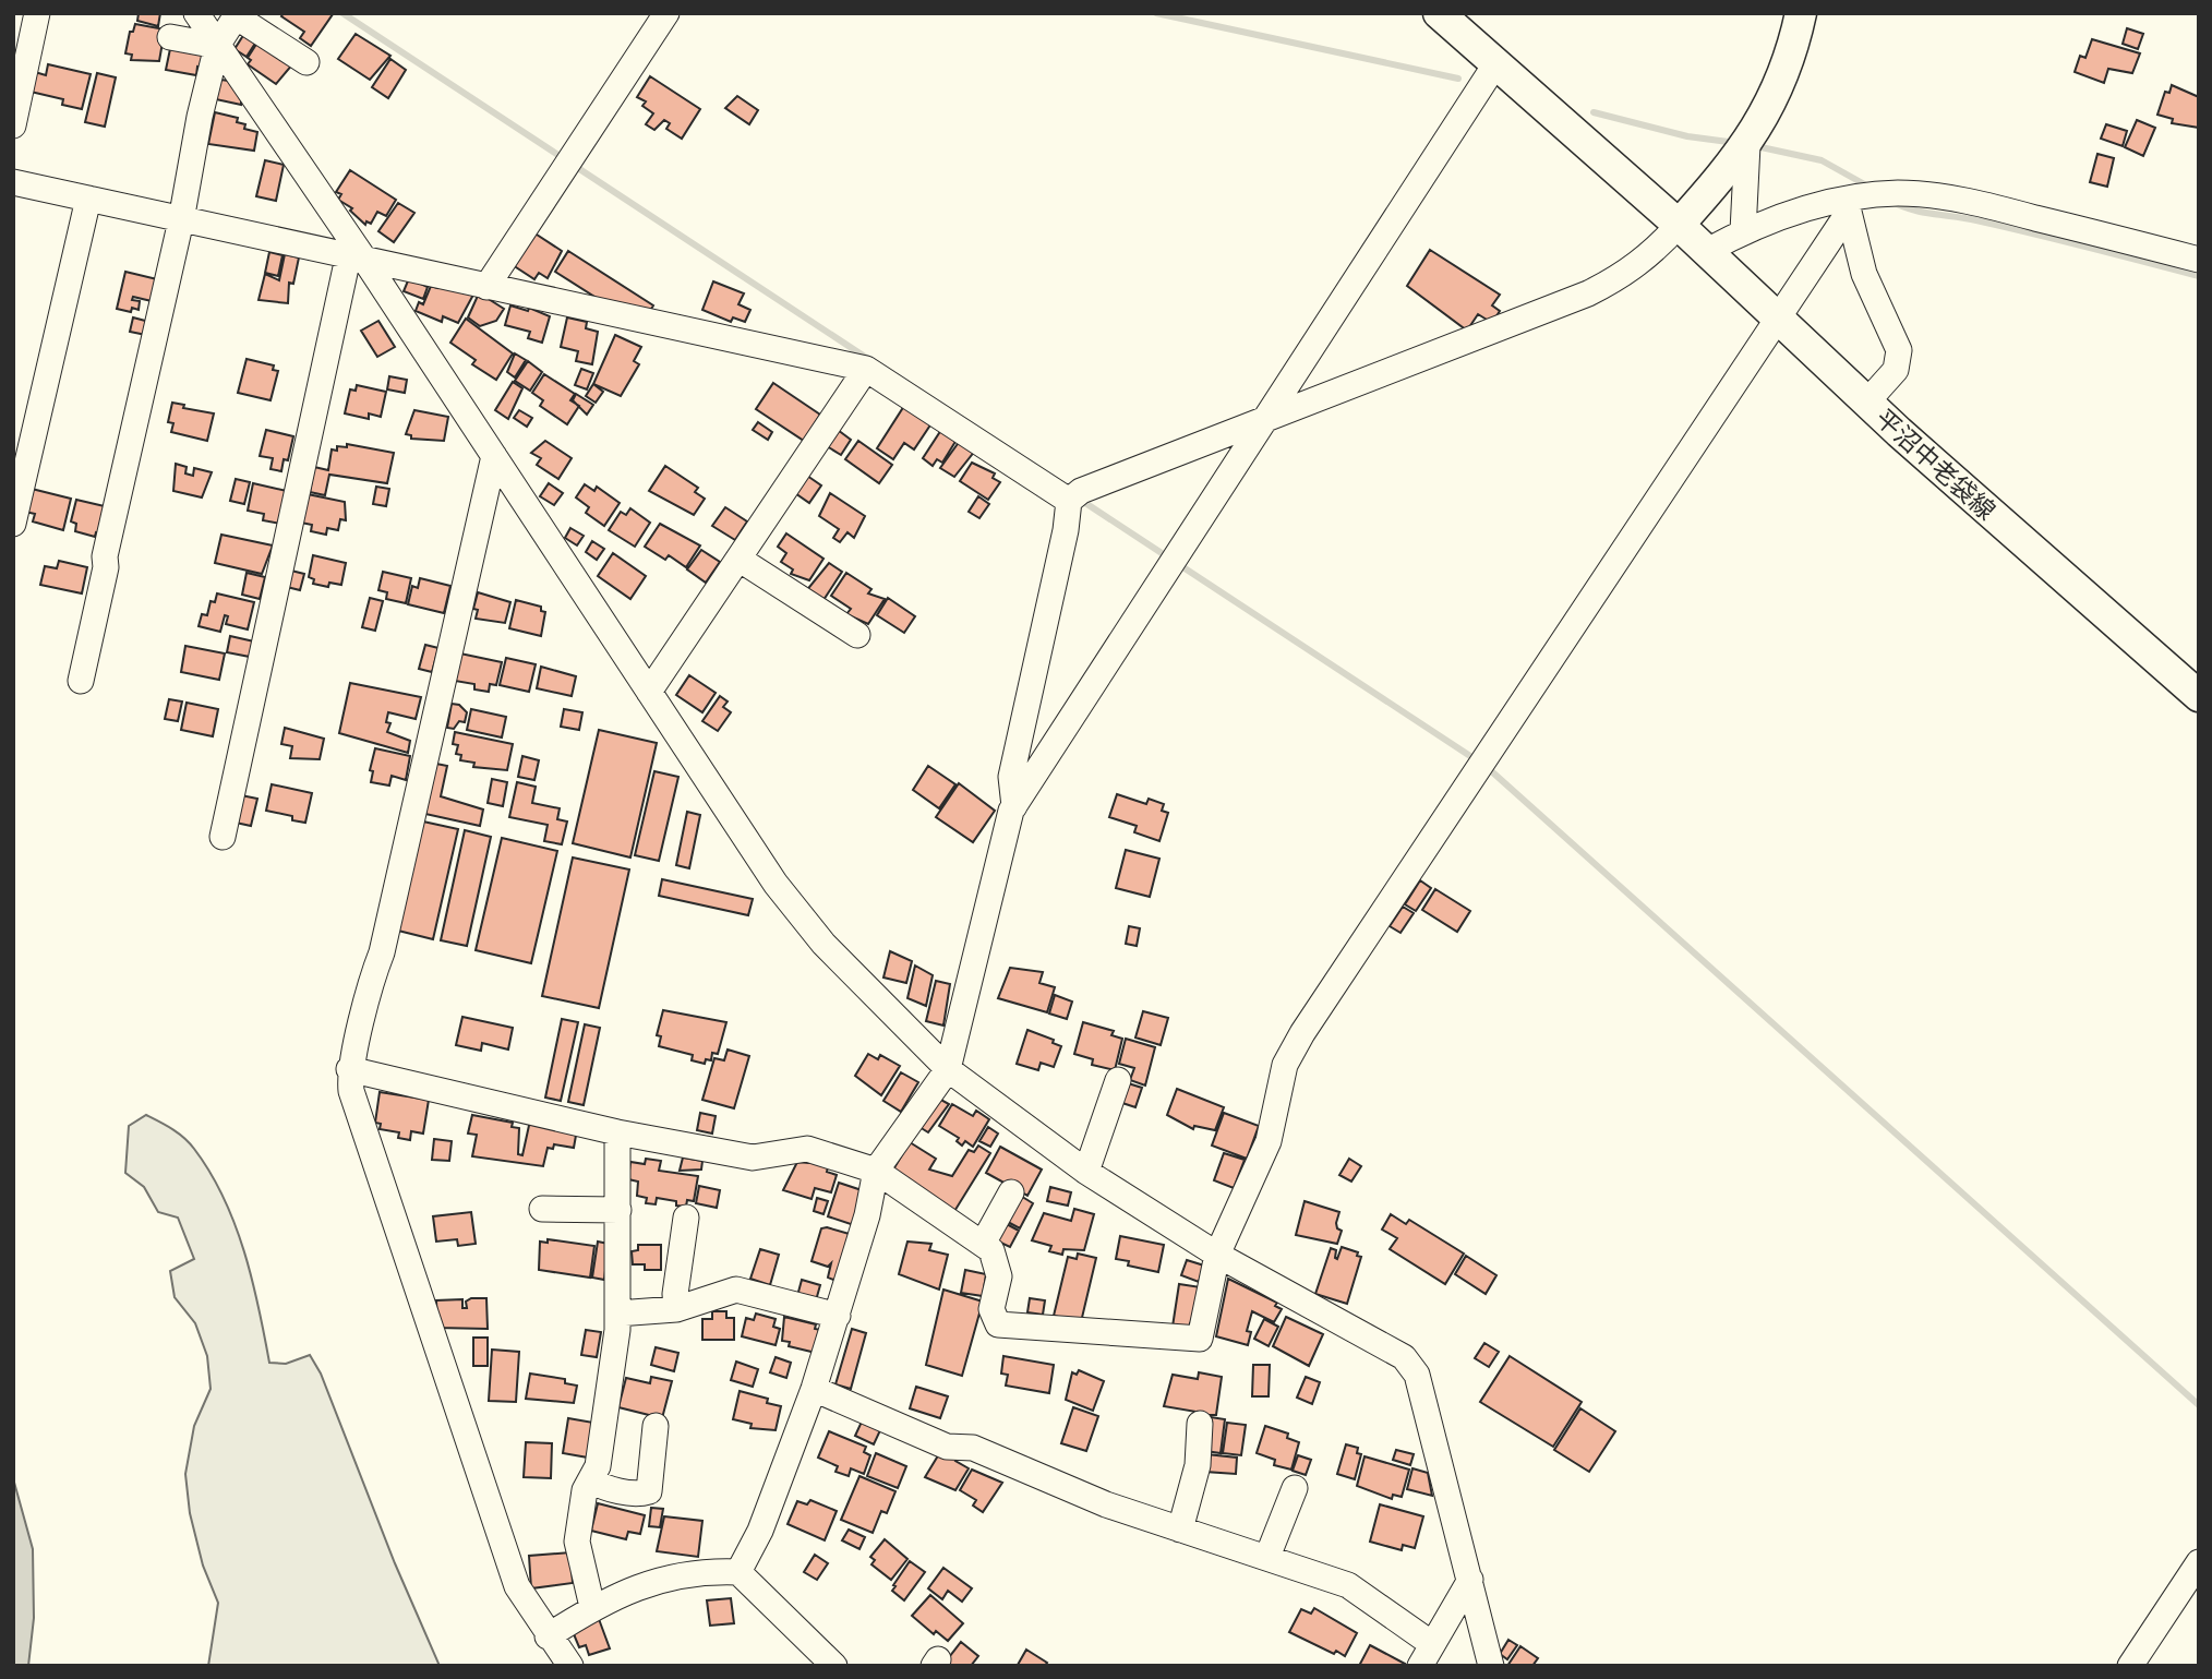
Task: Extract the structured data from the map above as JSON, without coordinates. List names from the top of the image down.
{
  "streets": {
    "main road": ["平沼中老袋線"]
  }
}
